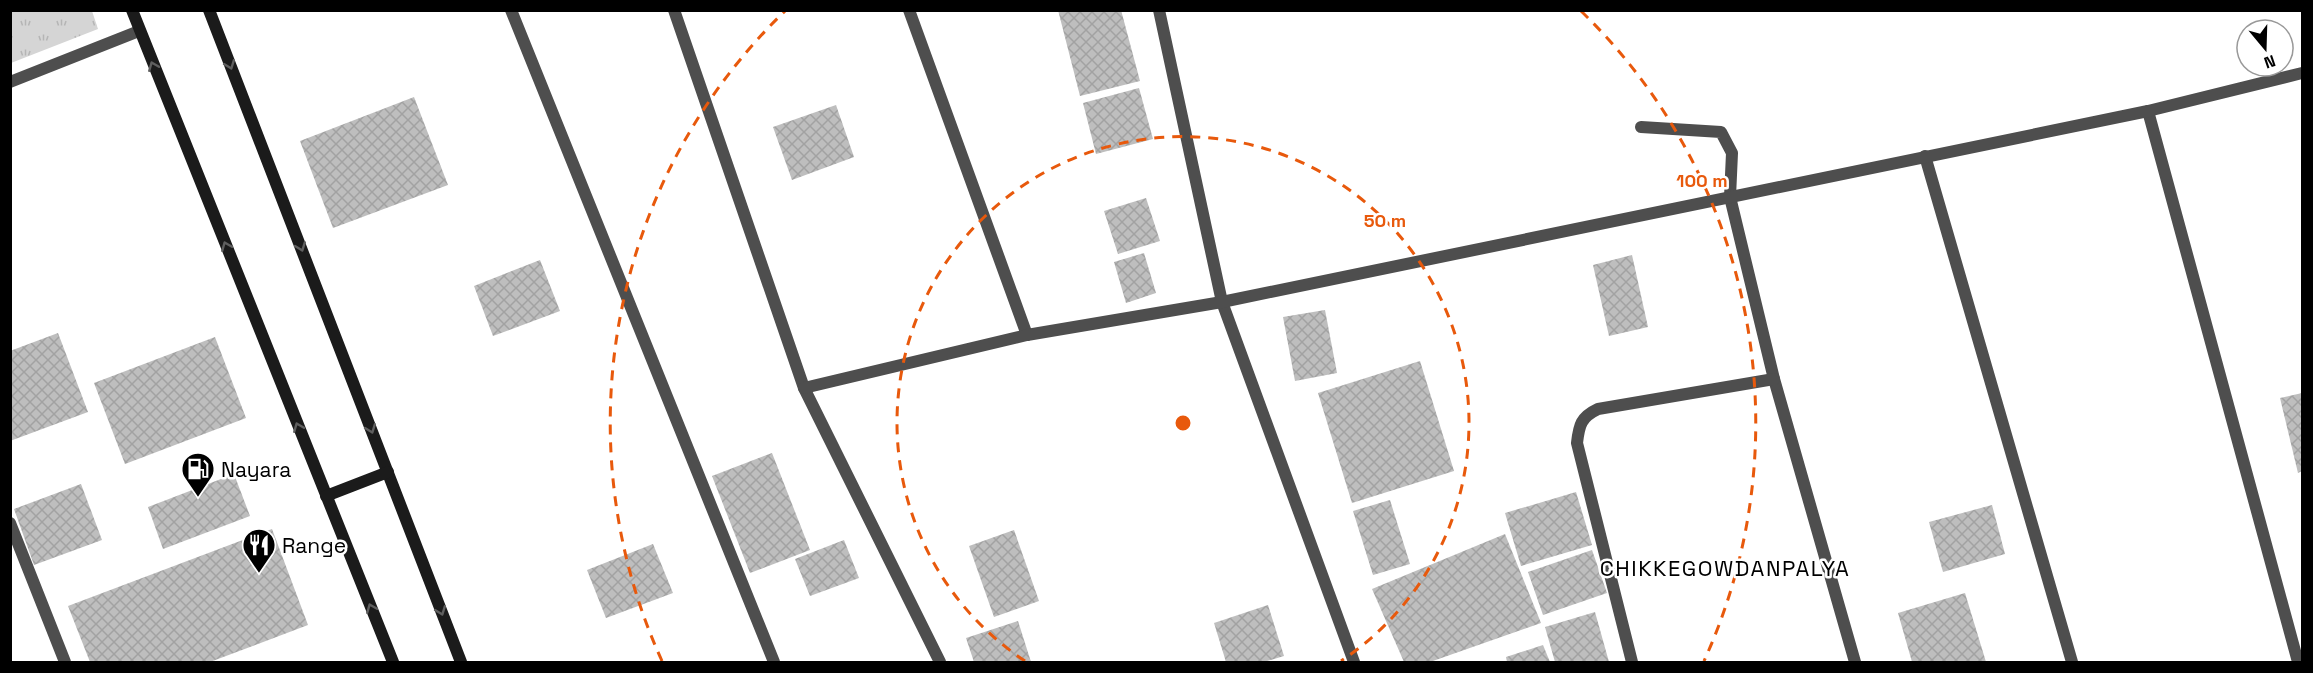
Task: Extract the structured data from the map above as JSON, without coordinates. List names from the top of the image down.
{
  "districts": ["CHIKKEGOWDANPALYA"],
  "places": {
    "fuel station": ["Nayara"],
    "restaurant": ["Range"]
  },
  "north": "bottom",
  "rings": ["100 m", "50 m"]
}
